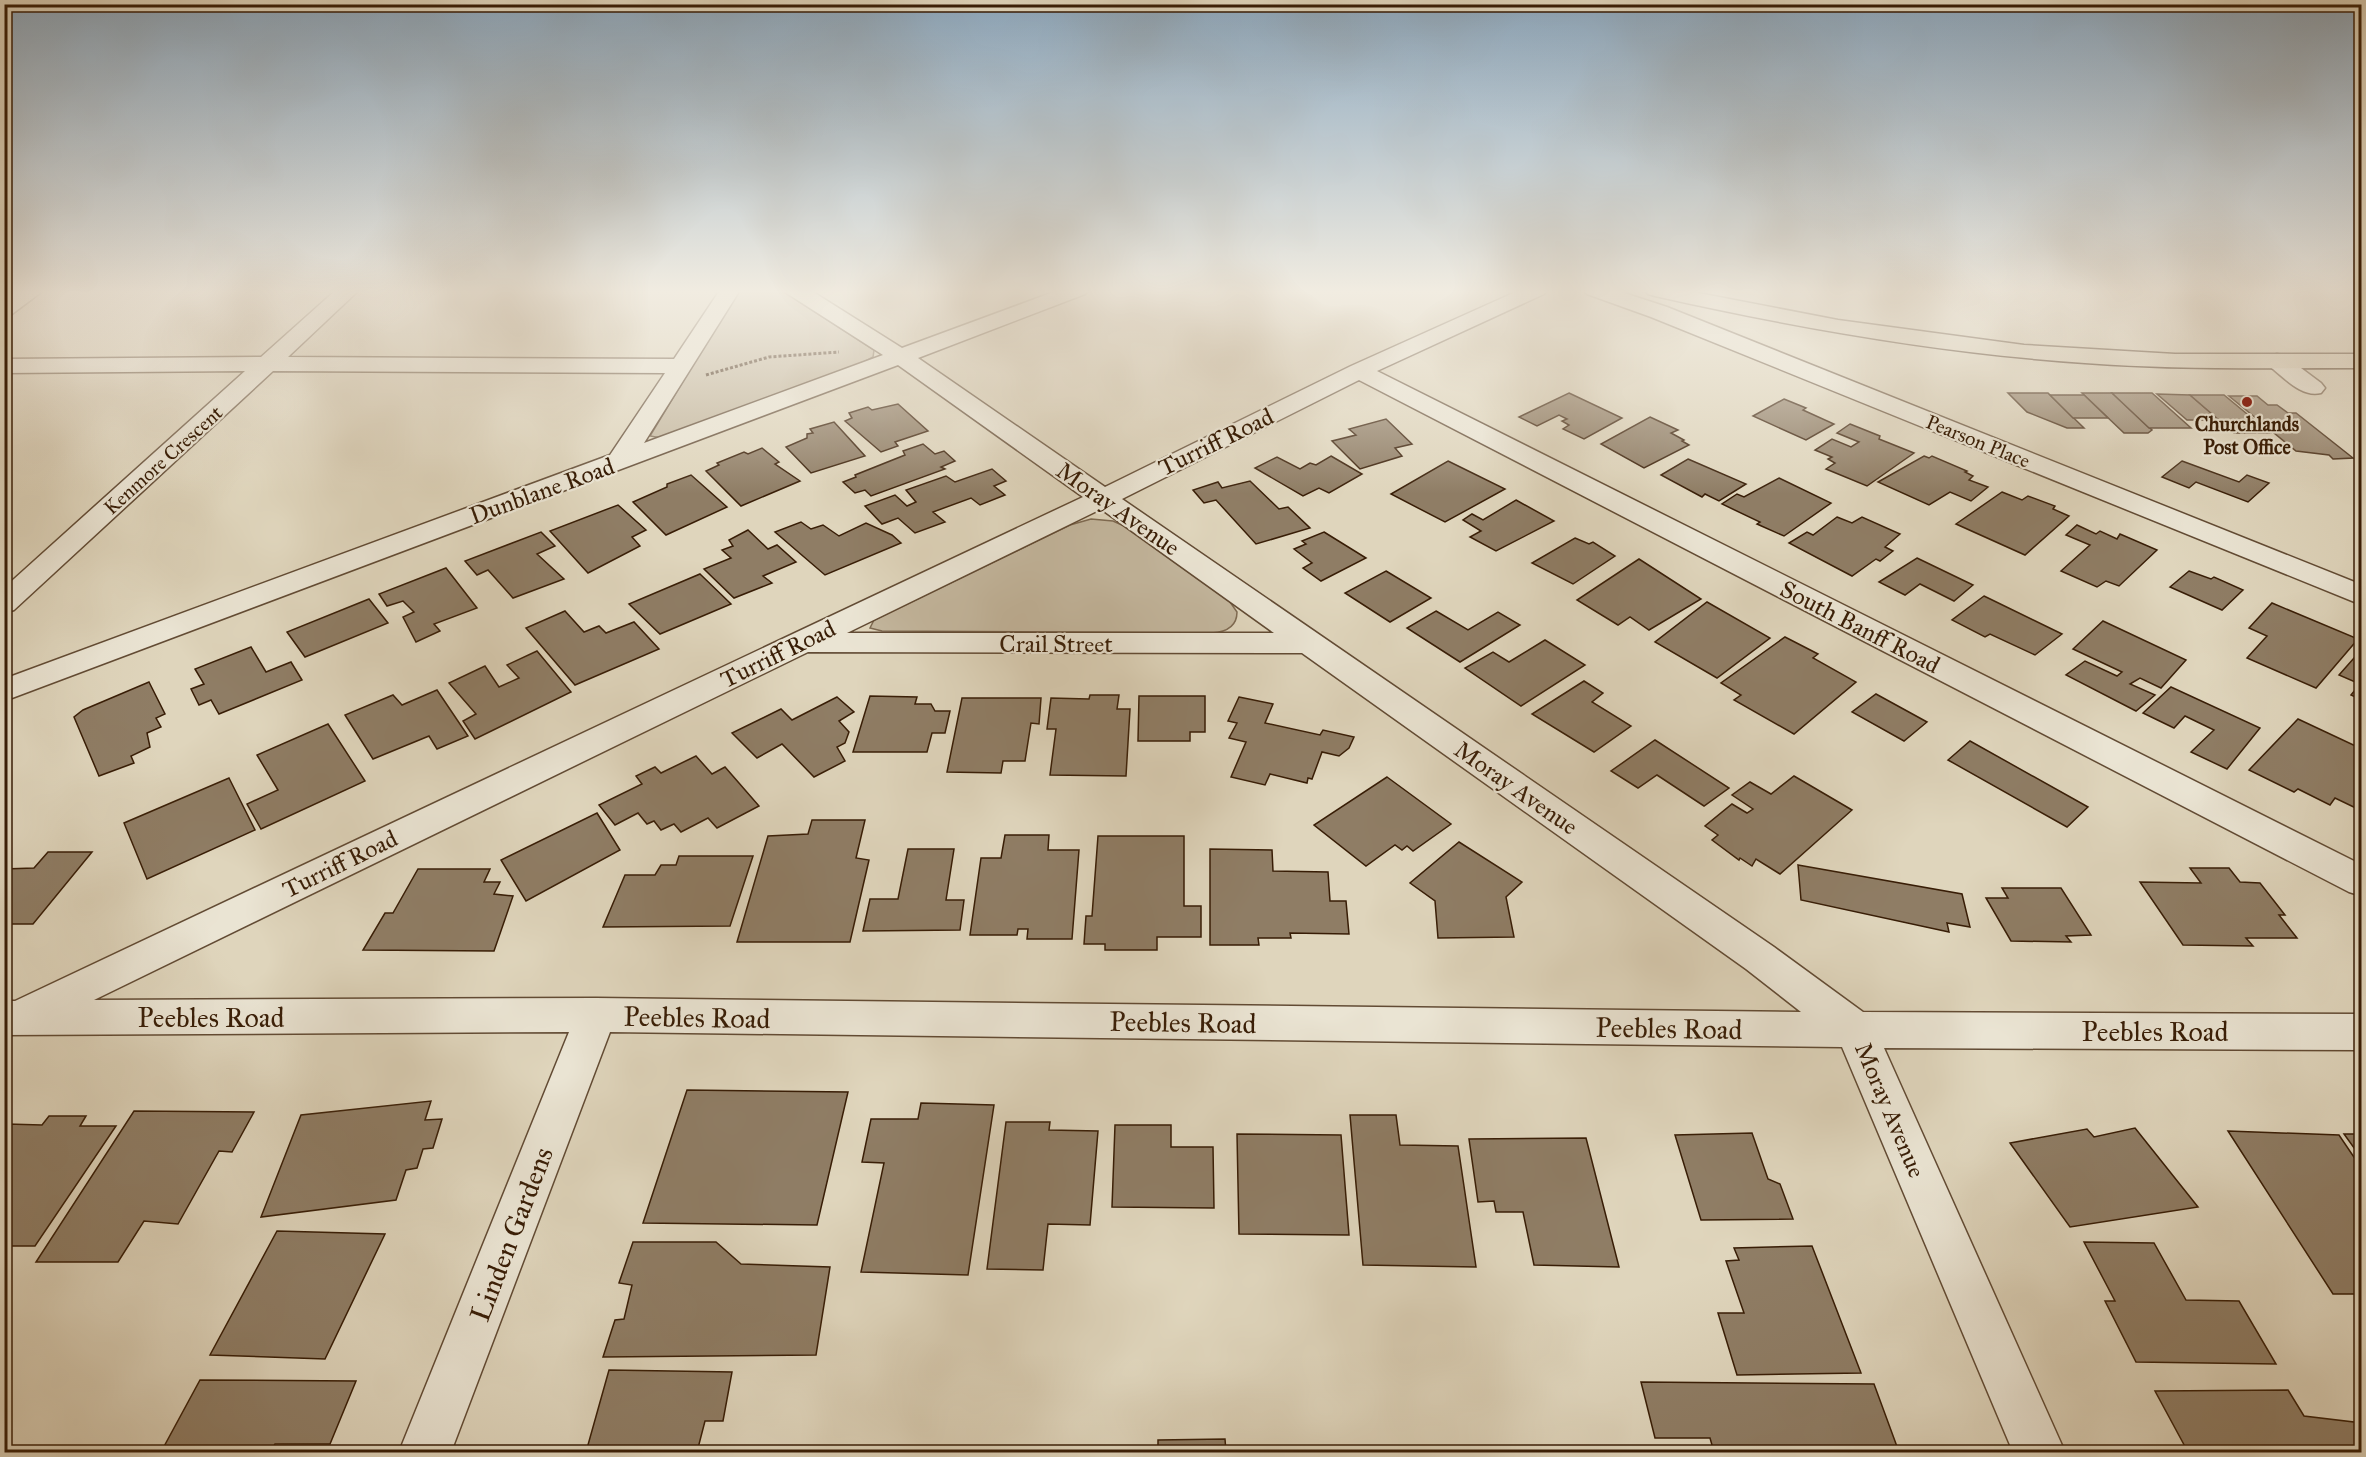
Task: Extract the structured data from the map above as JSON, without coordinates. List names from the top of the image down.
{
  "streets": {
    "street": [
      "Pearson Place",
      "Turriff Road",
      "Kenmore Crescent",
      "Dunblane Road",
      "Moray Avenue",
      "South Banff Road",
      "Crail Street",
      "Peebles Road",
      "Linden Gardens"
    ]
  },
  "crossings": [
    ["Turriff Road", "Moray Avenue"],
    ["Turriff Road", "South Banff Road"],
    ["Turriff Road", "Crail Street"],
    ["Turriff Road", "Peebles Road"],
    ["Moray Avenue", "Crail Street"],
    ["Moray Avenue", "Peebles Road"],
    ["Peebles Road", "Linden Gardens"]
  ],
  "places": ["Churchlands Post Office"]
}
